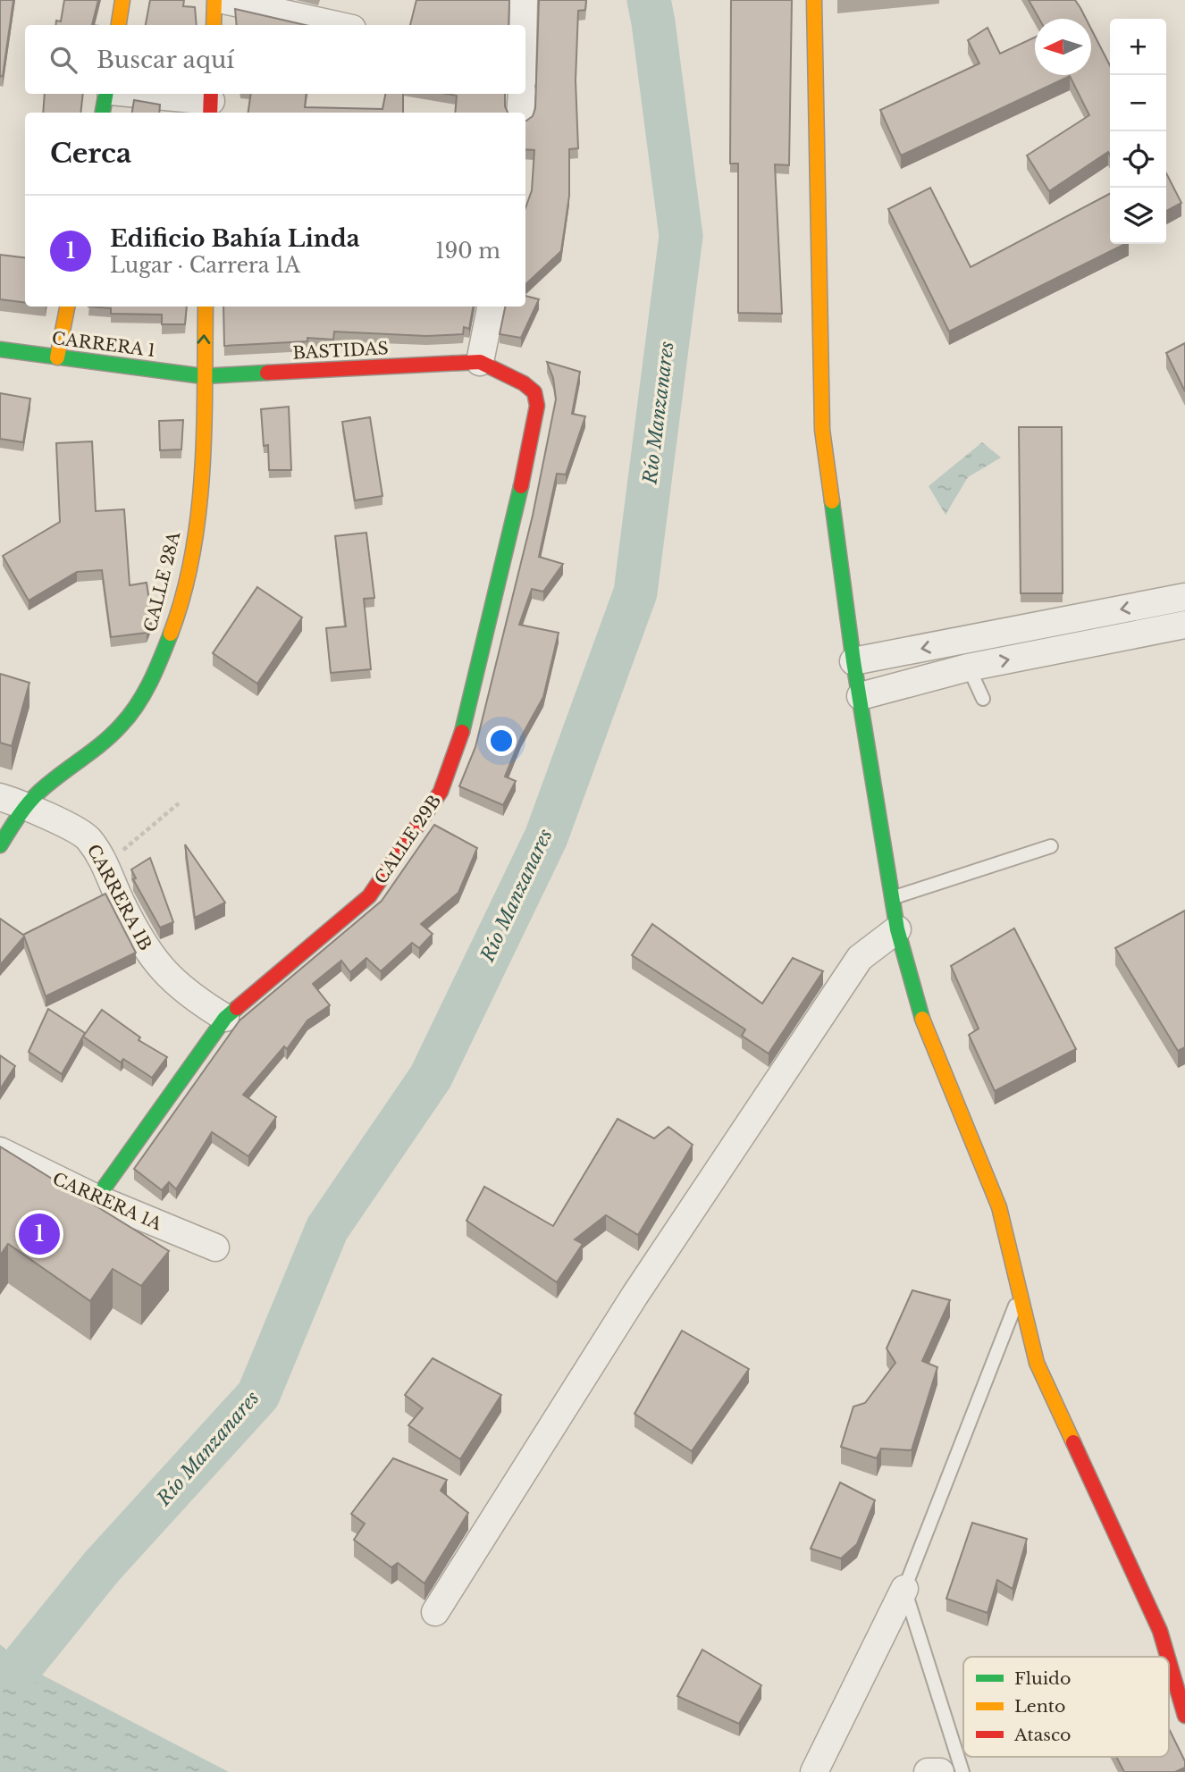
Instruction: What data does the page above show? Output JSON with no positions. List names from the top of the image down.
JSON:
{
  "streets": {
    "street": [
      "CARRERA 1",
      "BASTIDAS",
      "CALLE 28A",
      "CALLE 29B",
      "CARRERA 1B",
      "CARRERA 1A"
    ]
  },
  "crossings": [
    ["CARRERA 1", "BASTIDAS"],
    ["CARRERA 1", "CALLE 28A"],
    ["BASTIDAS", "CALLE 28A"],
    ["BASTIDAS", "CALLE 29B"],
    ["CALLE 28A", "CARRERA 1B"],
    ["CALLE 29B", "CARRERA 1B"],
    ["CALLE 29B", "CARRERA 1A"]
  ],
  "water": ["Río Manzanares"],
  "legend": ["Fluido", "Lento", "Atasco"],
  "north": "left",
  "page": {
    "map_buttons": ["+", "−"],
    "search": "Buscar aquí",
    "heading": "Cerca",
    "list": [
      {
        "mark": "1",
        "name": "Edificio Bahía Linda",
        "note": "Lugar · Carrera 1A",
        "value": "190 m"
      }
    ],
    "pins": "1"
  }
}
